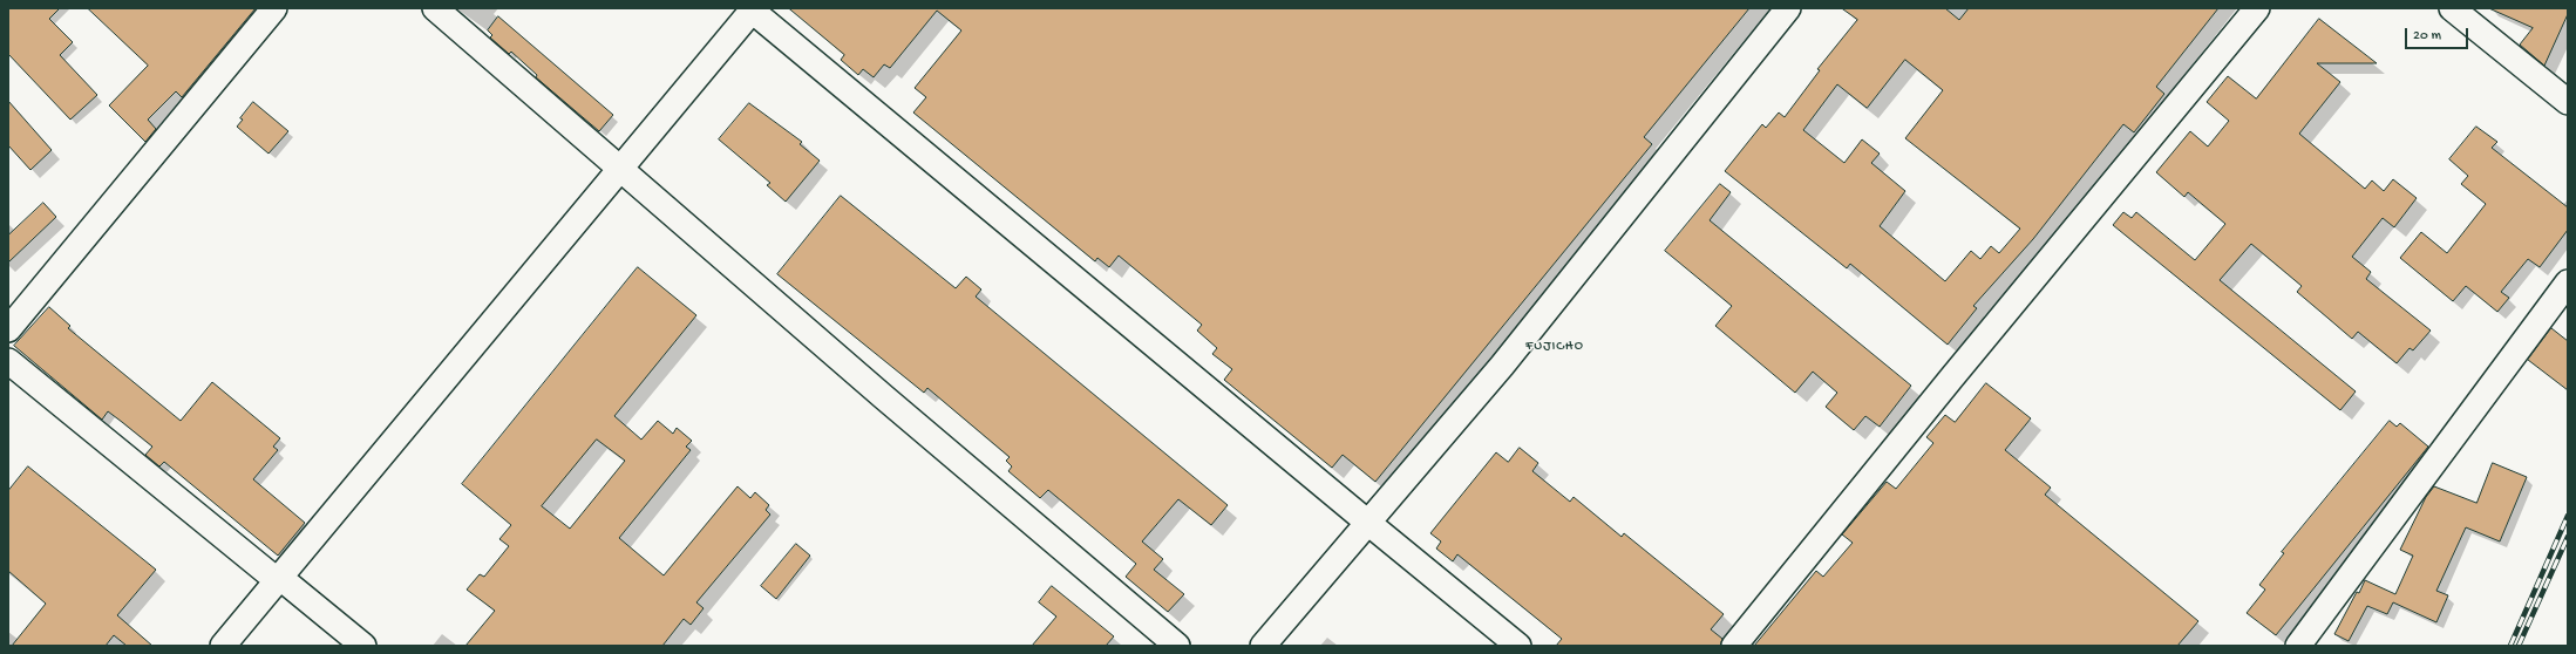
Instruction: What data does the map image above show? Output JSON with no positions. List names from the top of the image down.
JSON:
{
  "districts": ["FUJICHO"],
  "scale_bar": "20 m"
}
